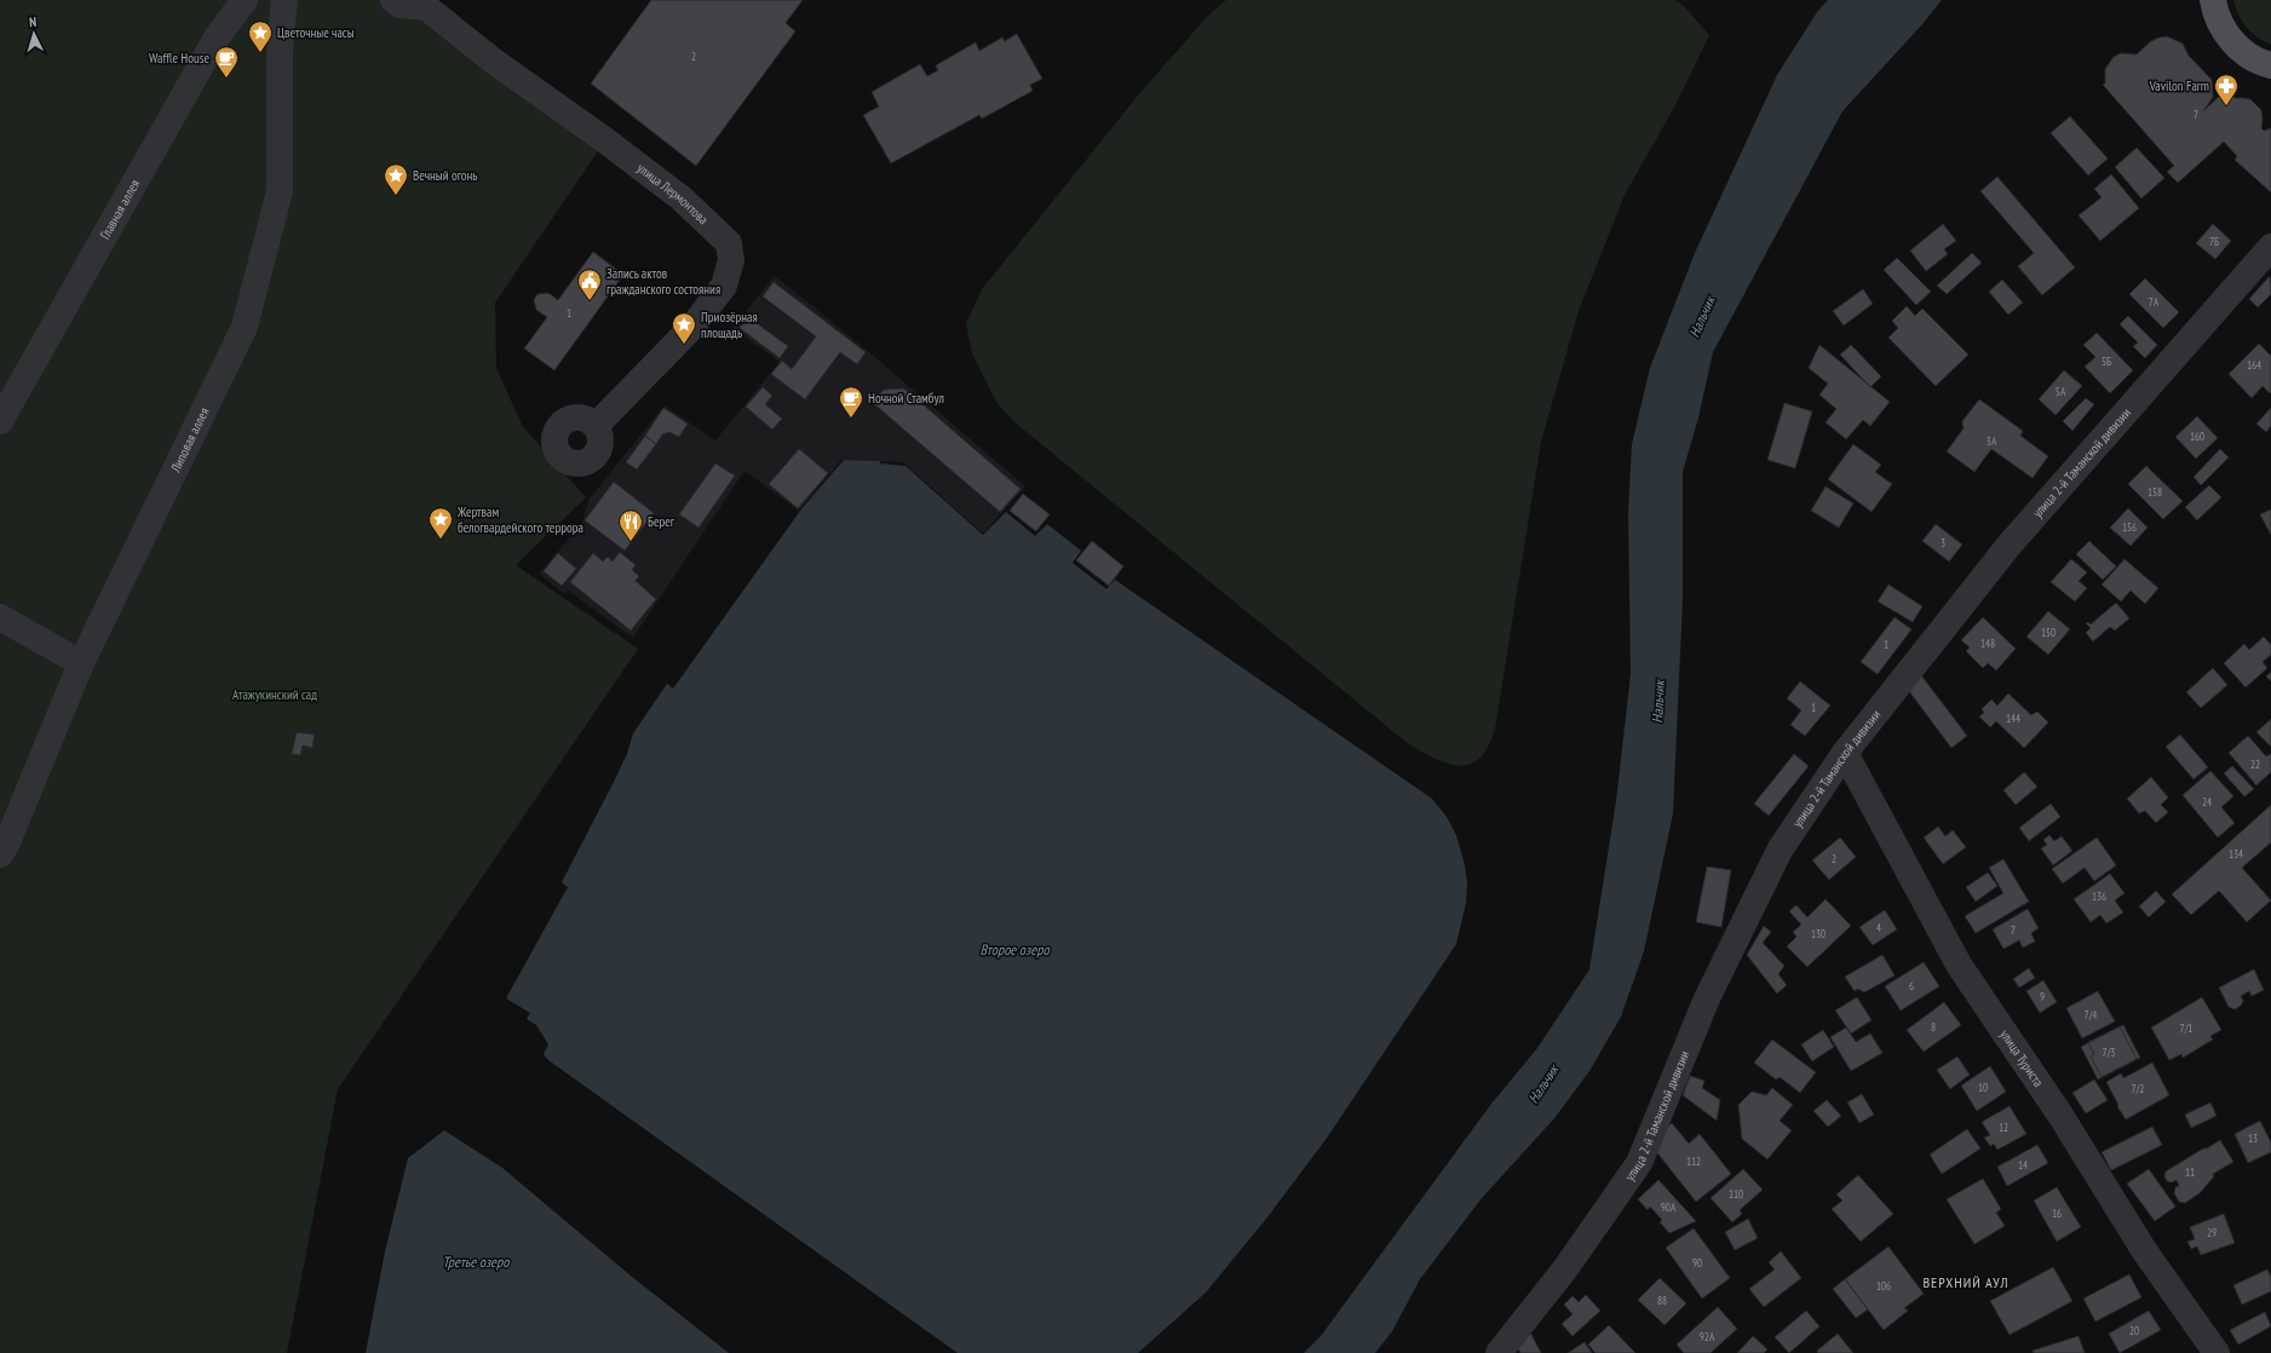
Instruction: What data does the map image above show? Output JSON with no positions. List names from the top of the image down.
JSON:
{
  "streets": {
    "street": [
      "улица Лермонтова",
      "Главная аллея",
      "Липовая аллея",
      "улица 2-й Таманской дивизии",
      "улица Туриста"
    ]
  },
  "crossings": [
    ["улица 2-й Таманской дивизии", "улица Туриста"]
  ],
  "districts": ["ВЕРХНИЙ АУЛ"],
  "water": ["Нальчик", "Второе озеро", "Третье озеро"],
  "parks": ["Атажукинский сад"],
  "places": {
    "place": [
      "Цветочные часы",
      "Вечный огонь",
      "Приозёрная площадь",
      "Жертвам белогвардейского террора"
    ],
    "cafe": ["Waffle House", "Ночной Стамбул"],
    "pharmacy": ["Vavilon Farm"],
    "public building": ["Запись актов гражданского состояния"],
    "restaurant": ["Берег"]
  },
  "house_numbers": [
    "2",
    "7",
    "7Б",
    "7А",
    "1",
    "5Б",
    "164",
    "5А",
    "160",
    "3А",
    "158",
    "156",
    "3",
    "150",
    "148",
    "1",
    "1",
    "144",
    "22",
    "24",
    "134",
    "2",
    "136",
    "4",
    "7",
    "130",
    "6",
    "9",
    "7/4",
    "8",
    "7/1",
    "7/3",
    "10",
    "7/2",
    "12",
    "13",
    "112",
    "14",
    "11",
    "110",
    "90А",
    "16",
    "29",
    "90",
    "106",
    "88",
    "20",
    "92А"
  ],
  "north": "top"
}
